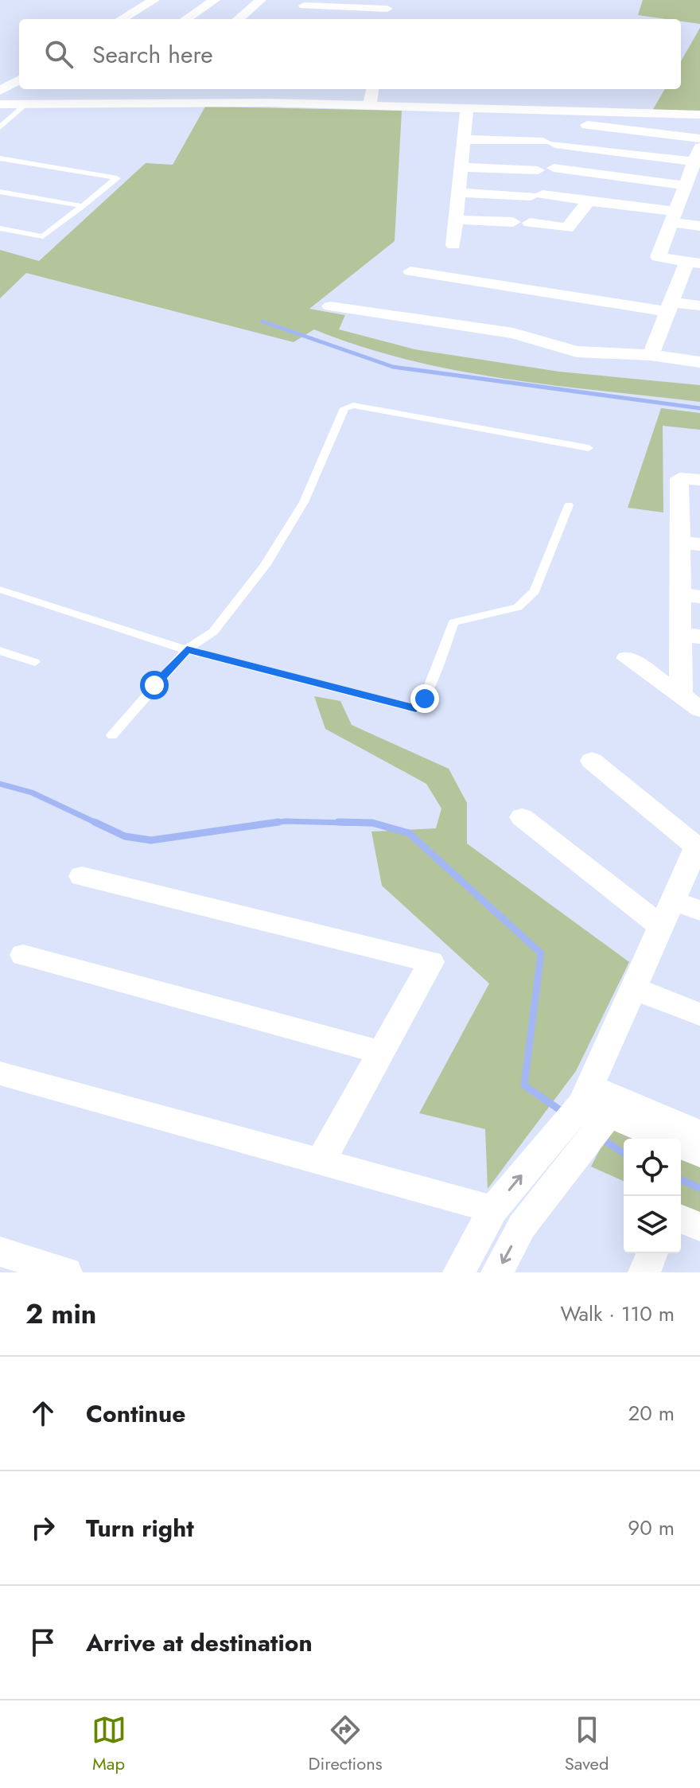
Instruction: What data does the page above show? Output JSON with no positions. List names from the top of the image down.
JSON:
{
  "page": {
    "search": "Search here",
    "heading": ["2 min", "Walk · 110 m"],
    "list": [
      ["Continue", "20 m"],
      ["Turn right", "90 m"],
      "Arrive at destination"
    ],
    "nav": ["Map", "Directions", "Saved"]
  }
}
